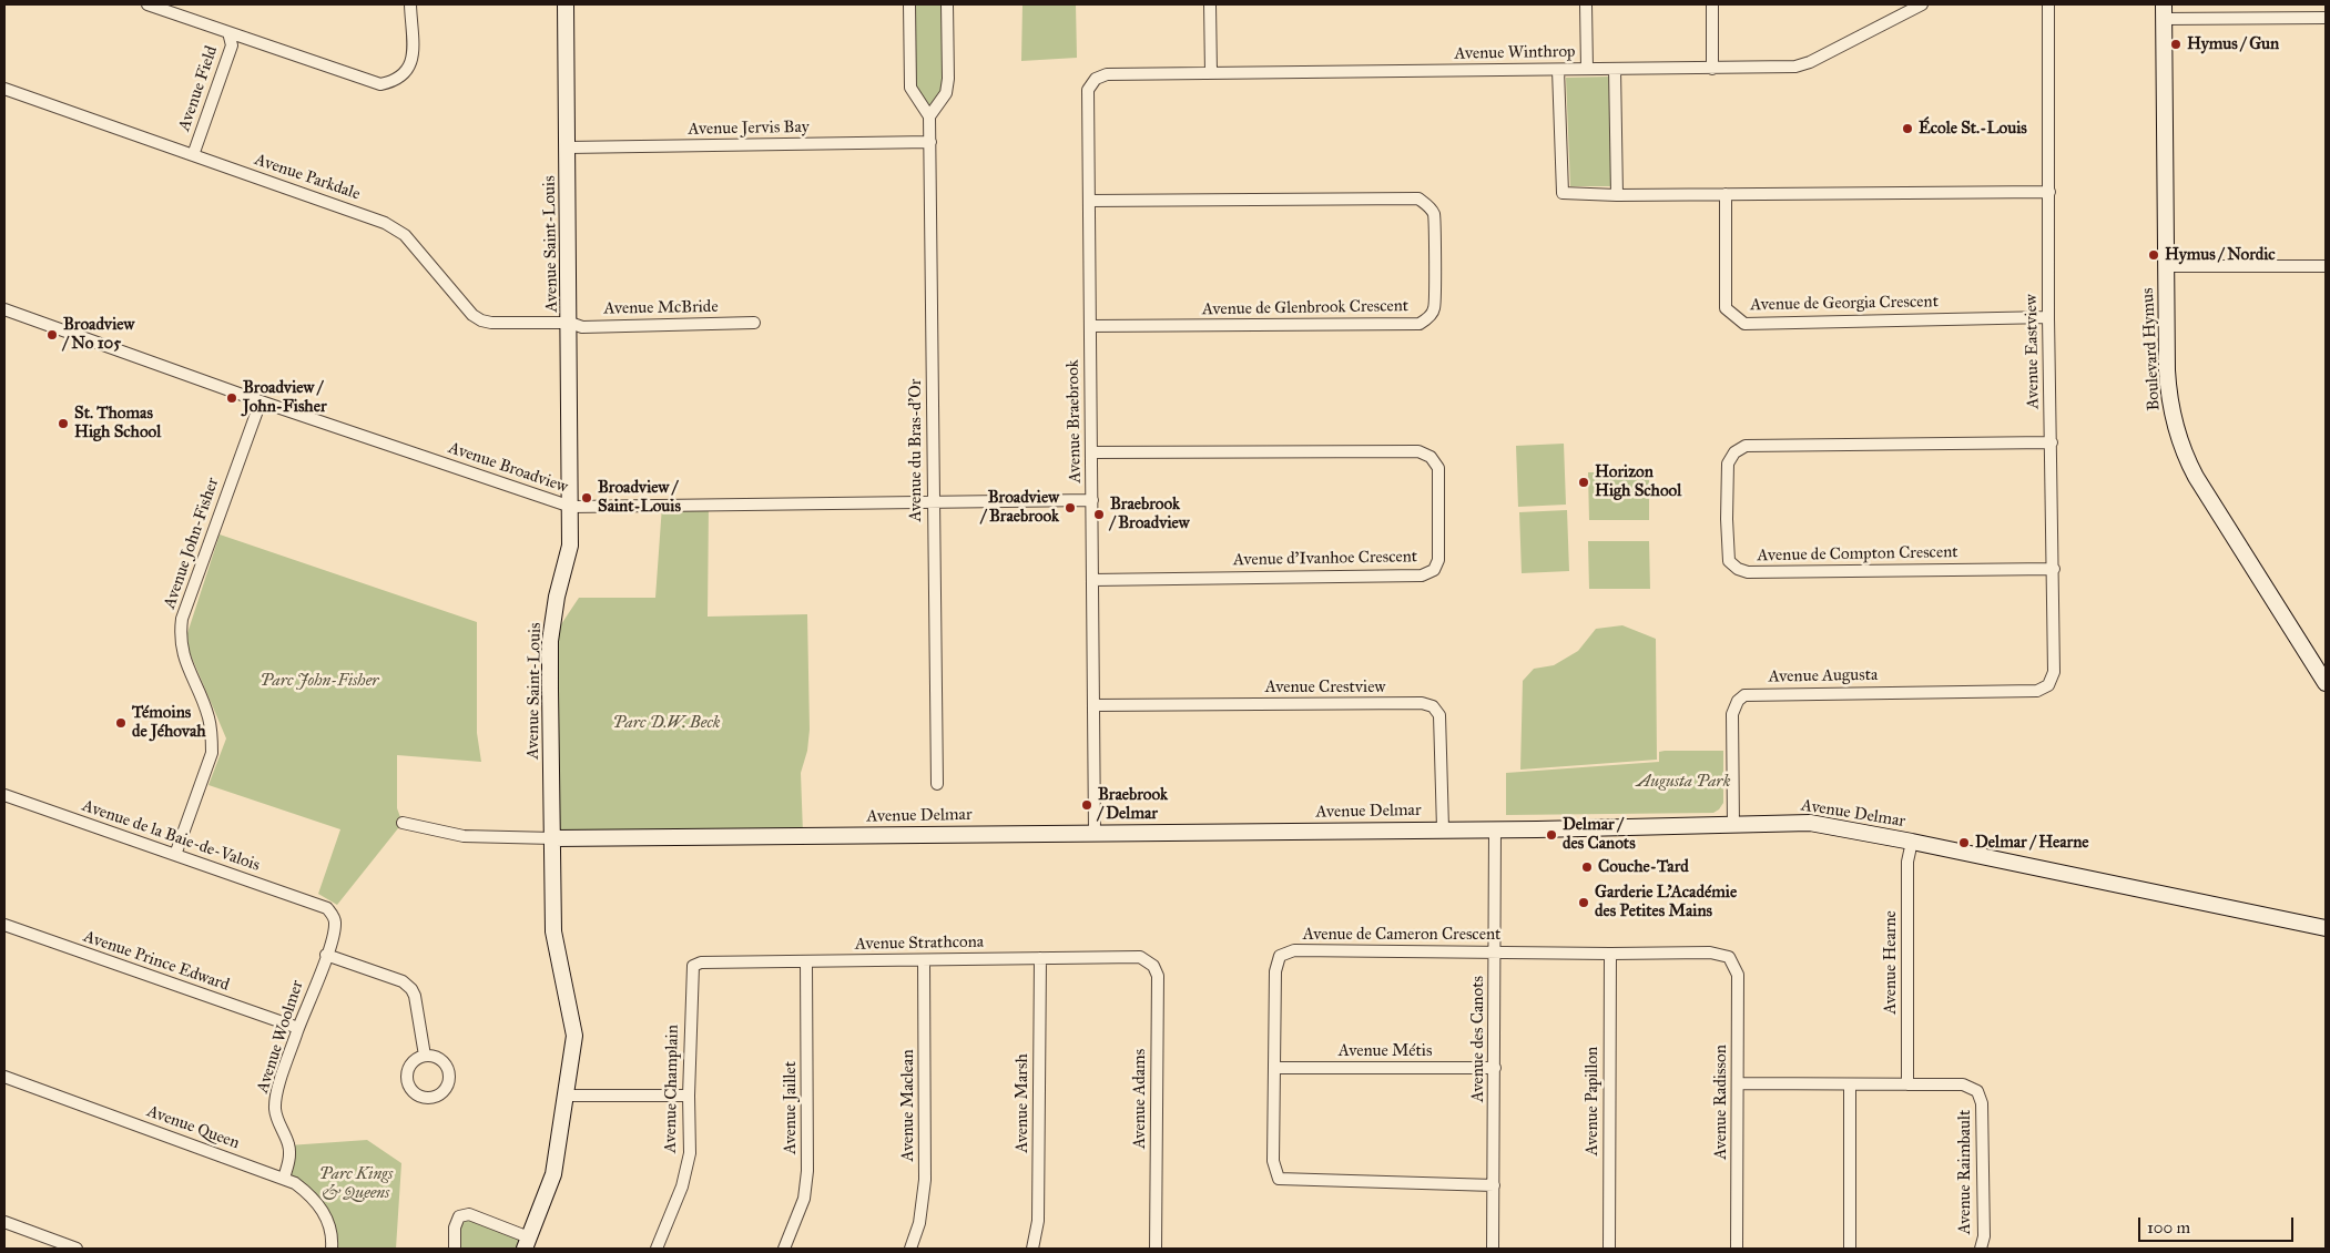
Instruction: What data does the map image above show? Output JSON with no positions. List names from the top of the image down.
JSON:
{
  "streets": {
    "street": [
      "Avenue Winthrop",
      "Avenue Field",
      "Avenue Jervis Bay",
      "Avenue Parkdale",
      "Avenue Saint-Louis",
      "Avenue de Georgia Crescent",
      "Avenue McBride",
      "Avenue de Glenbrook Crescent",
      "Boulevard Hymus",
      "Avenue Eastview",
      "Avenue Braebrook",
      "Avenue du Bras-d'Or",
      "Avenue Broadview",
      "Avenue John-Fisher",
      "Avenue de Compton Crescent",
      "Avenue d'Ivanhoe Crescent",
      "Avenue Augusta",
      "Avenue Crestview",
      "Avenue Delmar",
      "Avenue de la Baie-de-Valois",
      "Avenue de Cameron Crescent",
      "Avenue Strathcona",
      "Avenue Prince Edward",
      "Avenue Hearne",
      "Avenue Woolmer",
      "Avenue des Canots",
      "Avenue Métis",
      "Avenue Champlain",
      "Avenue Adams",
      "Avenue Papillon",
      "Avenue Radisson",
      "Avenue Marsh",
      "Avenue Maclean",
      "Avenue Jaillet",
      "Avenue Queen",
      "Avenue Raimbault"
    ]
  },
  "crossings": [
    ["Avenue Winthrop", "Avenue Braebrook"],
    ["Avenue Field", "Avenue Parkdale"],
    ["Avenue Jervis Bay", "Avenue Saint-Louis"],
    ["Avenue Jervis Bay", "Avenue du Bras-d'Or"],
    ["Avenue Parkdale", "Avenue Saint-Louis"],
    ["Avenue Parkdale", "Avenue McBride"],
    ["Avenue Saint-Louis", "Avenue McBride"],
    ["Avenue Saint-Louis", "Avenue Broadview"],
    ["Avenue Saint-Louis", "Avenue Delmar"],
    ["Avenue de Georgia Crescent", "Avenue Eastview"],
    ["Avenue de Glenbrook Crescent", "Avenue Braebrook"],
    ["Avenue Eastview", "Avenue de Compton Crescent"],
    ["Avenue Eastview", "Avenue Augusta"],
    ["Avenue Braebrook", "Avenue Broadview"],
    ["Avenue Braebrook", "Avenue d'Ivanhoe Crescent"],
    ["Avenue Braebrook", "Avenue Crestview"],
    ["Avenue Braebrook", "Avenue Delmar"],
    ["Avenue du Bras-d'Or", "Avenue Broadview"],
    ["Avenue Broadview", "Avenue John-Fisher"],
    ["Avenue John-Fisher", "Avenue de la Baie-de-Valois"],
    ["Avenue Augusta", "Avenue Delmar"],
    ["Avenue Crestview", "Avenue Delmar"],
    ["Avenue Delmar", "Avenue Hearne"],
    ["Avenue Delmar", "Avenue des Canots"],
    ["Avenue de la Baie-de-Valois", "Avenue Woolmer"],
    ["Avenue de Cameron Crescent", "Avenue des Canots"],
    ["Avenue de Cameron Crescent", "Avenue Métis"],
    ["Avenue de Cameron Crescent", "Avenue Papillon"],
    ["Avenue de Cameron Crescent", "Avenue Radisson"],
    ["Avenue Strathcona", "Avenue Champlain"],
    ["Avenue Strathcona", "Avenue Adams"],
    ["Avenue Strathcona", "Avenue Marsh"],
    ["Avenue Strathcona", "Avenue Maclean"],
    ["Avenue Strathcona", "Avenue Jaillet"],
    ["Avenue Prince Edward", "Avenue Woolmer"],
    ["Avenue Hearne", "Avenue Raimbault"],
    ["Avenue Woolmer", "Avenue Queen"],
    ["Avenue des Canots", "Avenue Métis"],
    ["Avenue Radisson", "Avenue Raimbault"]
  ],
  "parks": [
    "Parc John-Fisher",
    "Parc D.W. Beck",
    "Augusta Park",
    "Parc Kings & Queens"
  ],
  "places": [
    "Hymus / Gun",
    "École St.-Louis",
    "Hymus / Nordic",
    "Broadview / No 105",
    "Broadview / John-Fisher",
    "St. Thomas High School",
    "Horizon High School",
    "Broadview / Saint-Louis",
    "Broadview / Braebrook",
    "Braebrook / Broadview",
    "Témoins de Jéhovah",
    "Braebrook / Delmar",
    "Delmar / des Canots",
    "Delmar / Hearne",
    "Couche-Tard",
    "Garderie L'Académie des Petites Mains"
  ],
  "scale_bar": "100 m"
}
